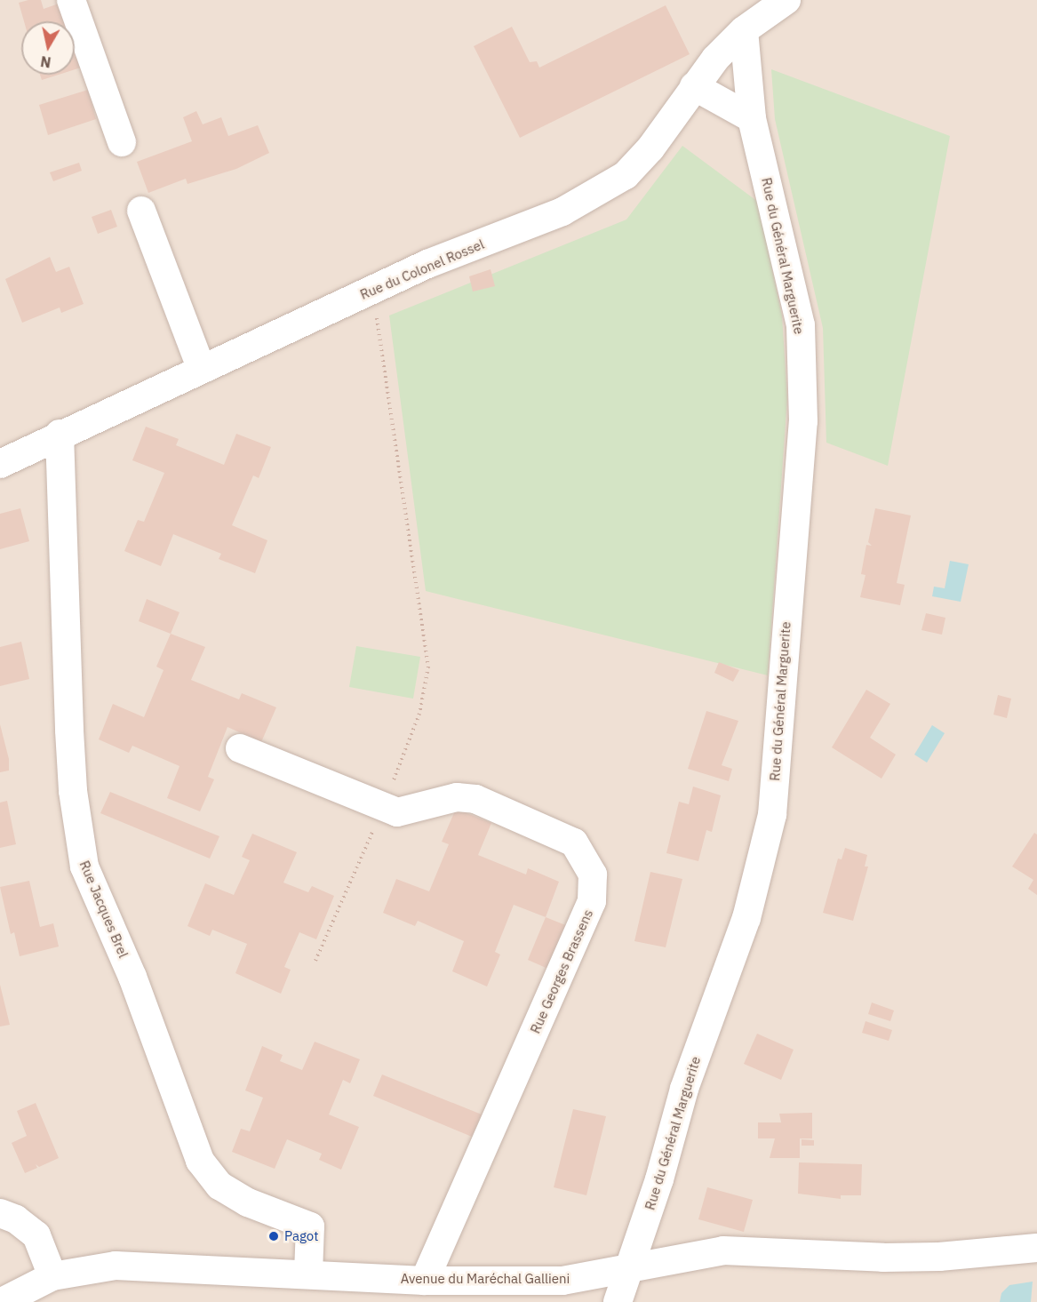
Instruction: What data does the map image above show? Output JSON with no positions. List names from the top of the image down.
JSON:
{
  "streets": {
    "street": [
      "Rue du Général Marguerite",
      "Rue du Colonel Rossel",
      "Rue Jacques Brel",
      "Rue Georges Brassens",
      "Avenue du Maréchal Gallieni"
    ]
  },
  "crossings": [
    ["Rue du Général Marguerite", "Rue du Colonel Rossel"],
    ["Rue du Général Marguerite", "Avenue du Maréchal Gallieni"],
    ["Rue du Colonel Rossel", "Rue Jacques Brel"],
    ["Rue Jacques Brel", "Avenue du Maréchal Gallieni"],
    ["Rue Georges Brassens", "Avenue du Maréchal Gallieni"]
  ],
  "places": ["Pagot"],
  "north": "bottom"
}
